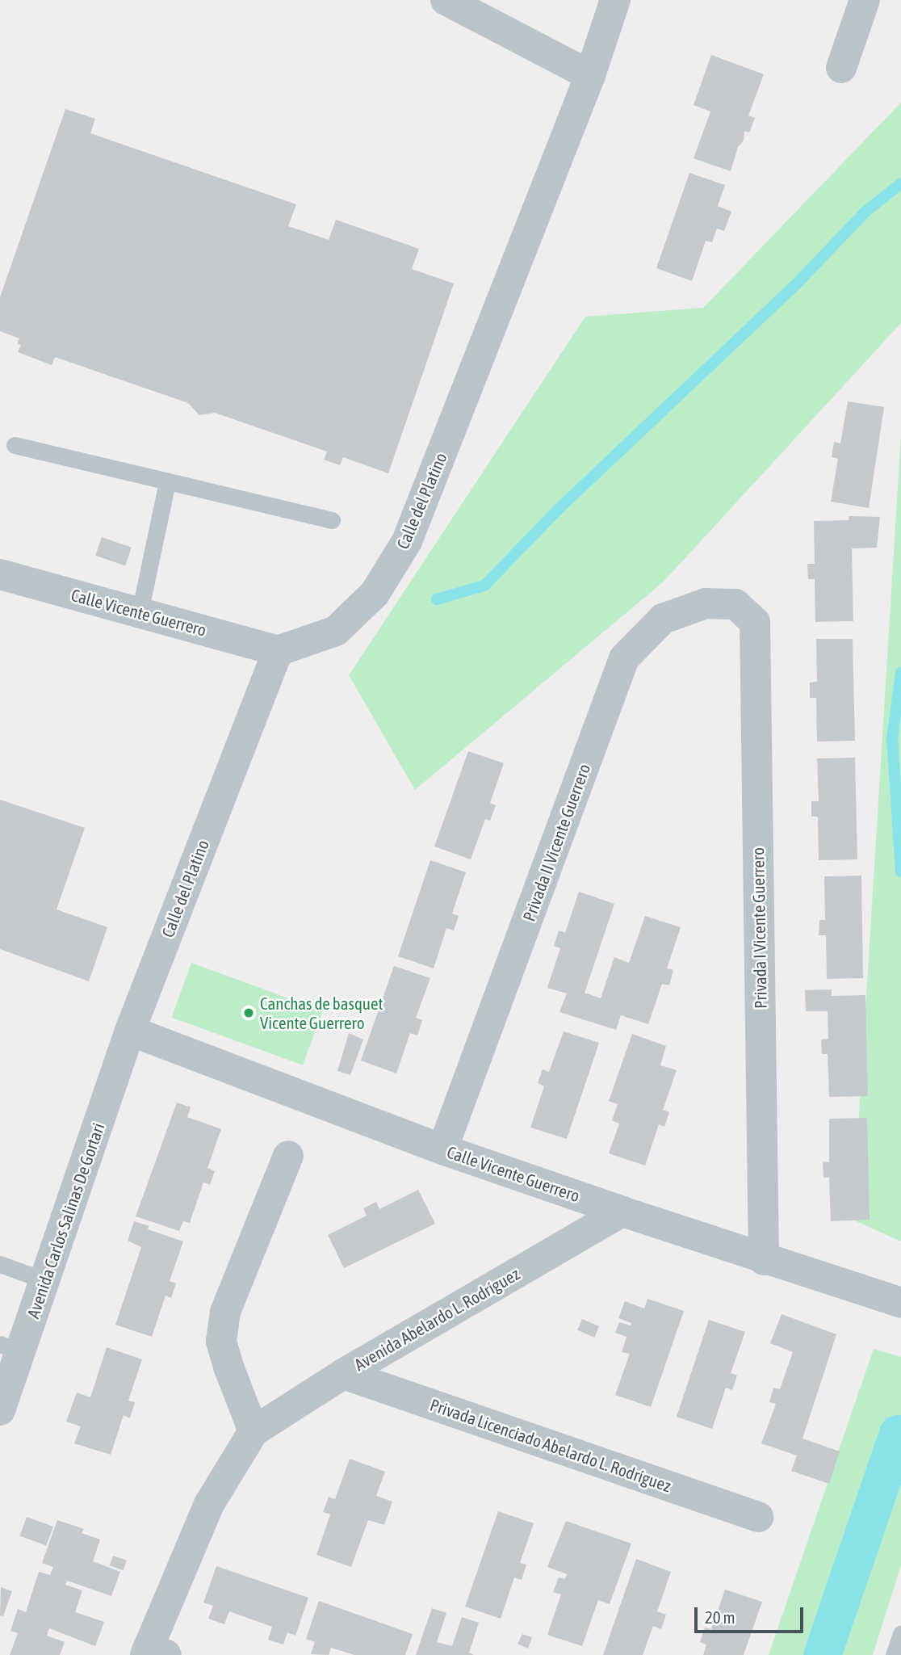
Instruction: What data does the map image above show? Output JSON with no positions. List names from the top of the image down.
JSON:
{
  "streets": {
    "street": [
      "Calle del Platino",
      "Calle Vicente Guerrero",
      "Privada II Vicente Guerrero",
      "Privada I Vicente Guerrero",
      "Avenida Carlos Salinas De Gortari",
      "Avenida Abelardo L. Rodríguez",
      "Privada Licenciado Abelardo L. Rodríguez"
    ]
  },
  "crossings": [
    ["Calle del Platino", "Calle Vicente Guerrero"],
    ["Calle del Platino", "Avenida Carlos Salinas De Gortari"],
    ["Calle Vicente Guerrero", "Privada II Vicente Guerrero"],
    ["Calle Vicente Guerrero", "Privada I Vicente Guerrero"],
    ["Calle Vicente Guerrero", "Avenida Carlos Salinas De Gortari"],
    ["Calle Vicente Guerrero", "Avenida Abelardo L. Rodríguez"],
    ["Privada II Vicente Guerrero", "Privada I Vicente Guerrero"],
    ["Avenida Abelardo L. Rodríguez", "Privada Licenciado Abelardo L. Rodríguez"]
  ],
  "places": ["Canchas de basquet Vicente Guerrero"],
  "scale_bar": "20 m"
}
